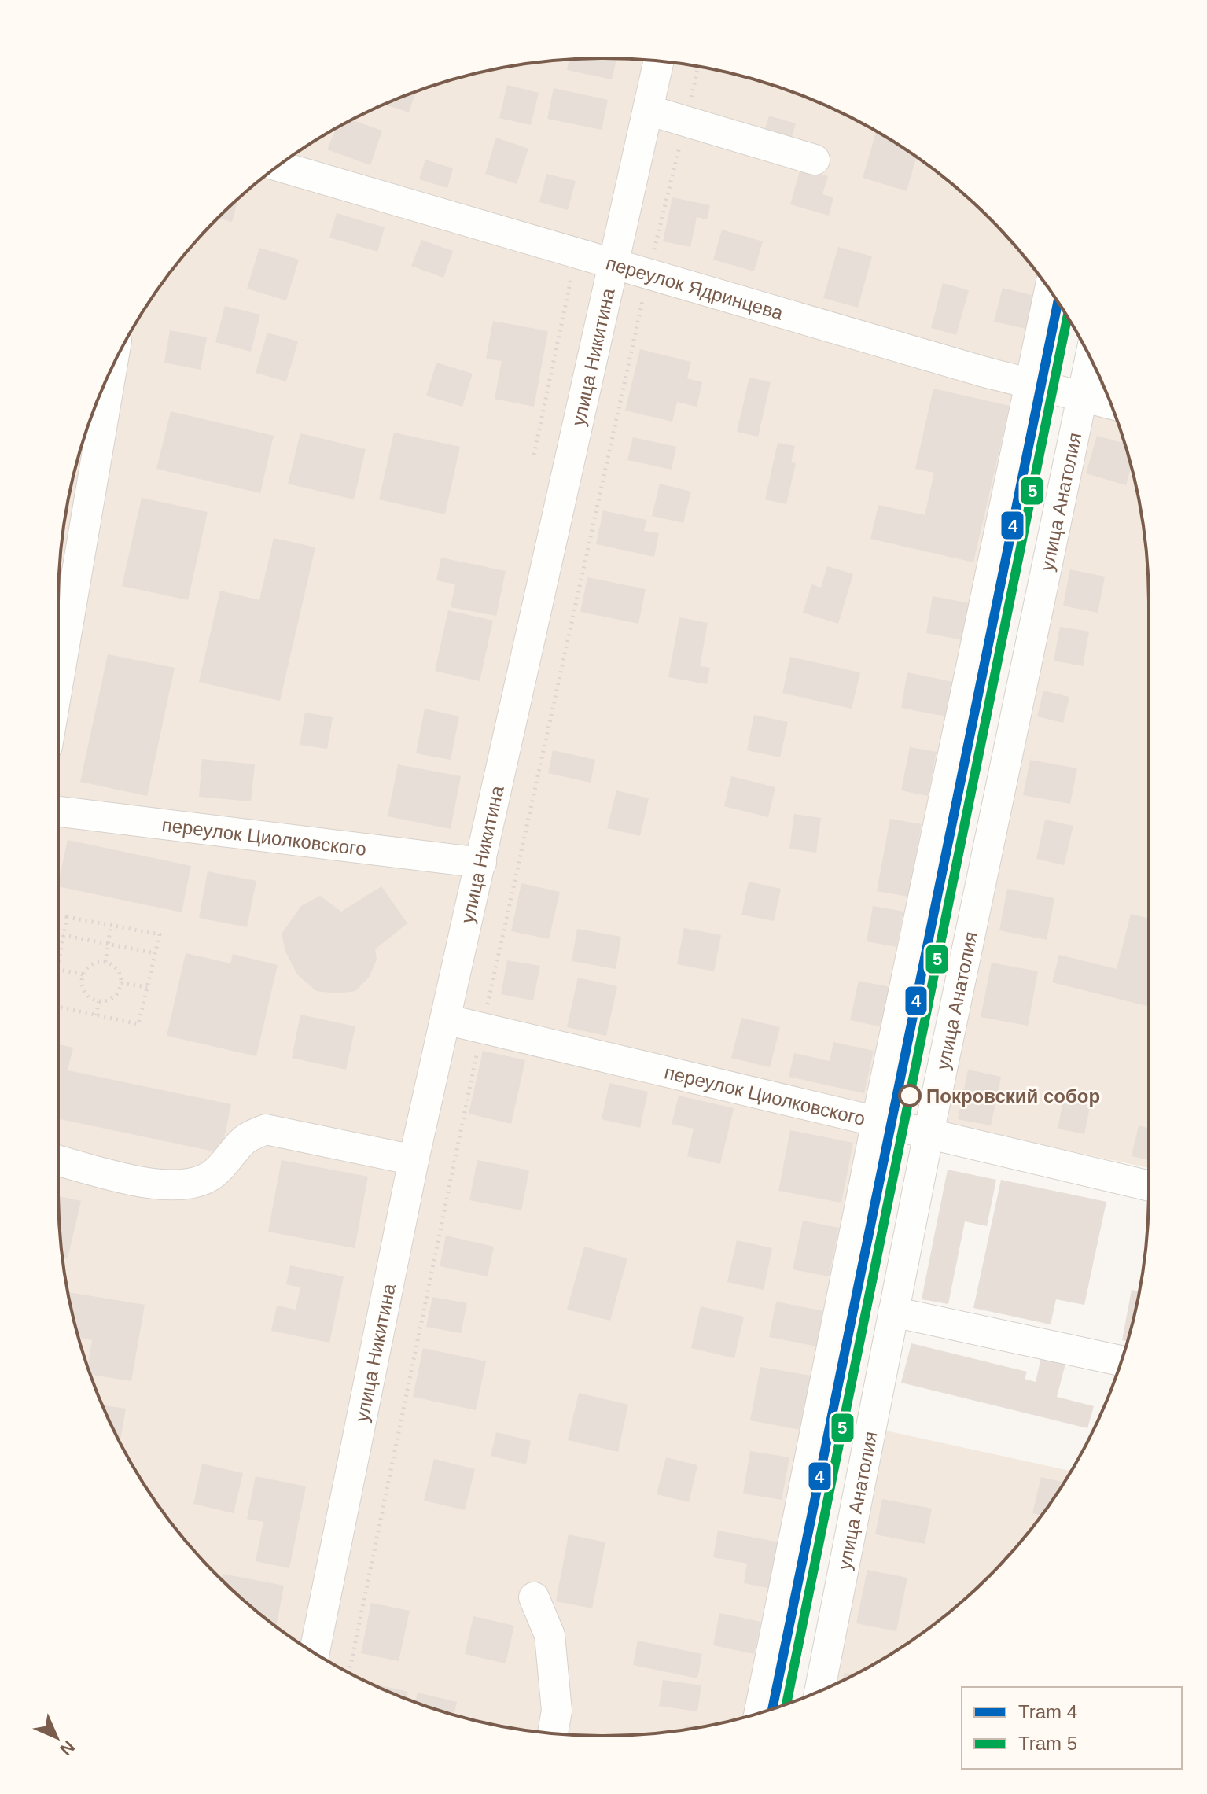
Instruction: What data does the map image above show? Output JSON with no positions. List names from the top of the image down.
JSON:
{
  "streets": {
    "street": [
      "переулок Ядринцева",
      "улица Никитина",
      "улица Анатолия",
      "переулок Циолковского"
    ]
  },
  "crossings": [
    ["переулок Ядринцева", "улица Никитина"],
    ["переулок Ядринцева", "улица Анатолия"],
    ["улица Никитина", "переулок Циолковского"],
    ["улица Анатолия", "переулок Циолковского"]
  ],
  "places": ["Покровский собор"],
  "lines": ["tram line 4", "tram line 5"],
  "legend": ["Tram 4", "Tram 5"],
  "north": "bottom right"
}
